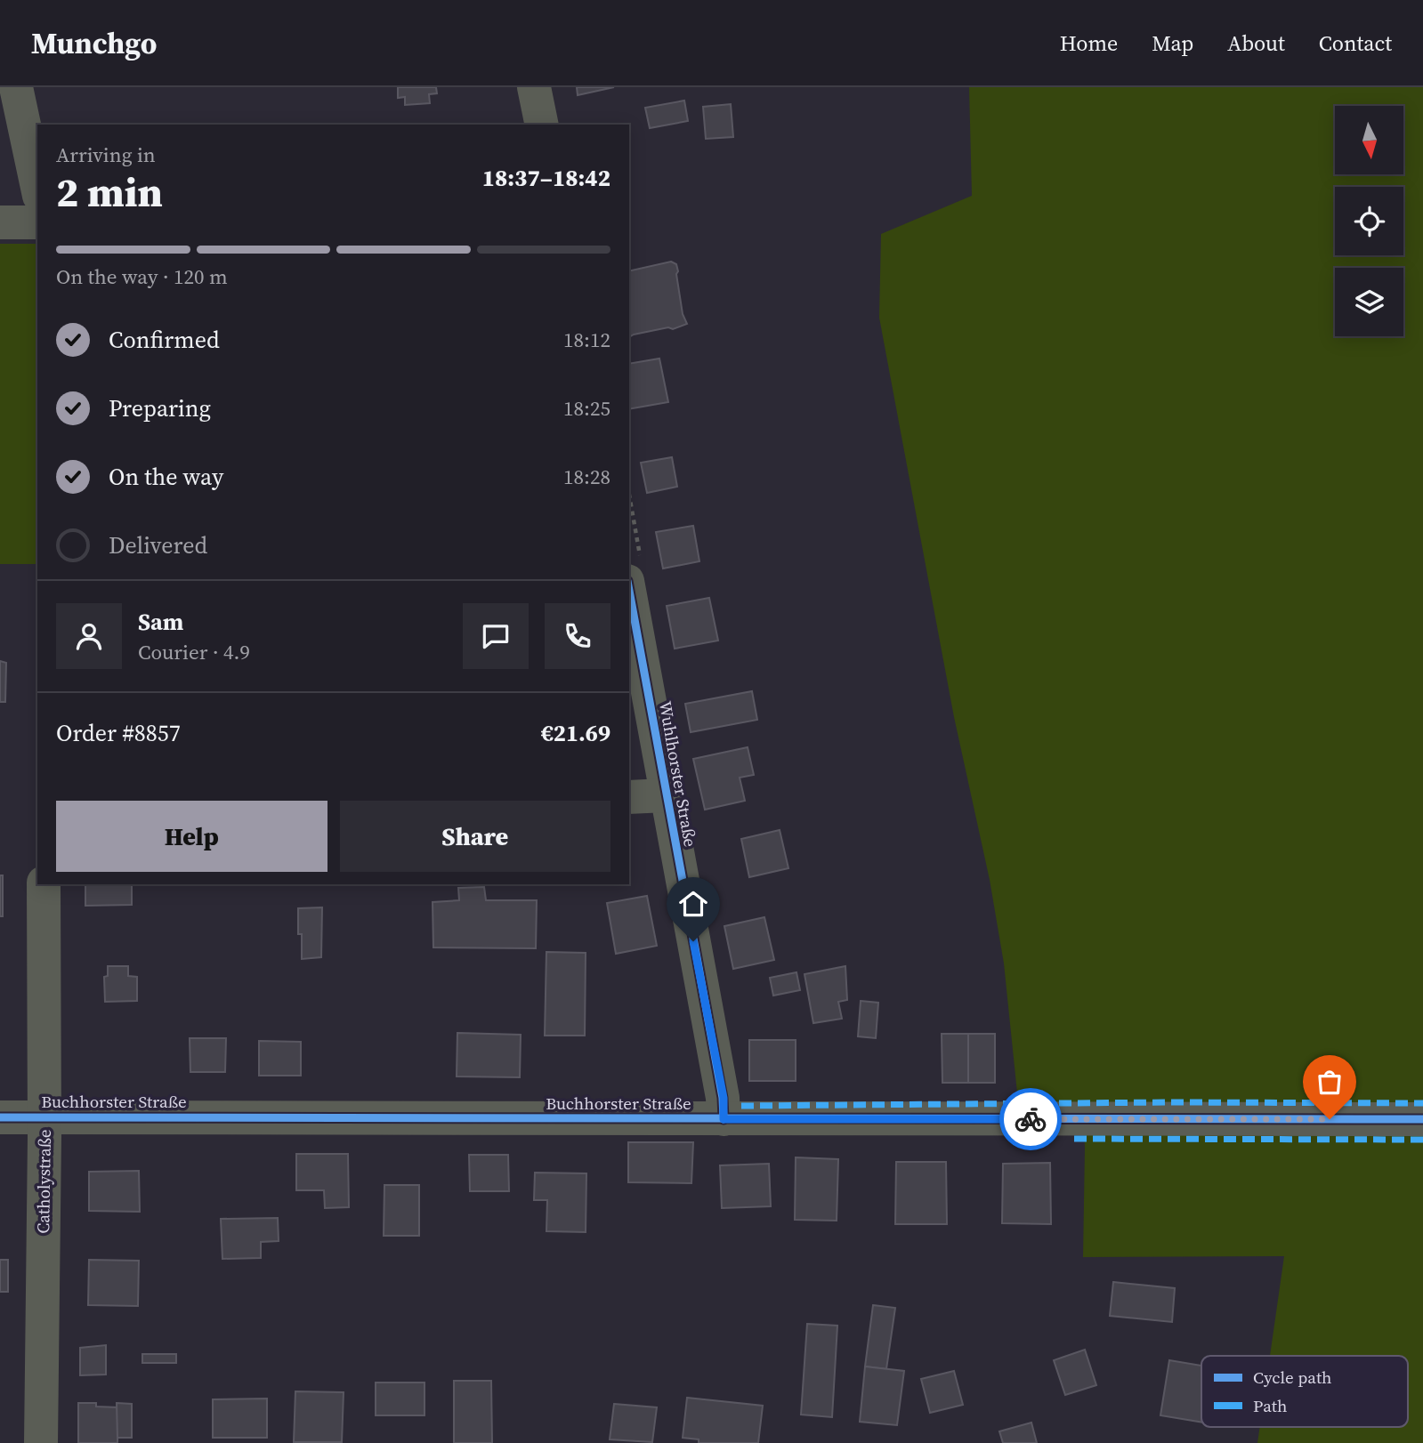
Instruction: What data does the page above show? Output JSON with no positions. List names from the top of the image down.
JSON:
{
  "streets": {
    "street": ["Wuhlhorster Straße", "Buchhorster Straße", "Catholystraße"]
  },
  "crossings": [
    ["Wuhlhorster Straße", "Buchhorster Straße"],
    ["Buchhorster Straße", "Catholystraße"]
  ],
  "legend": ["Cycle path", "Path"],
  "north": "bottom",
  "page": {
    "header": "Munchgo",
    "nav": [
      "Home",
      "Map",
      "About",
      "Contact"
    ],
    "heading": ["2 min", "Arriving in", "18:37–18:42"],
    "panel": [
      "Sam",
      "Courier · 4.9",
      "Order #8857",
      "€21.69"
    ],
    "bar": "On the way · 120 m",
    "list": [
      ["Confirmed", "18:12"],
      ["Preparing", "18:25"],
      ["On the way", "18:28"],
      "Delivered"
    ],
    "buttons": ["Help", "Share"]
  }
}
